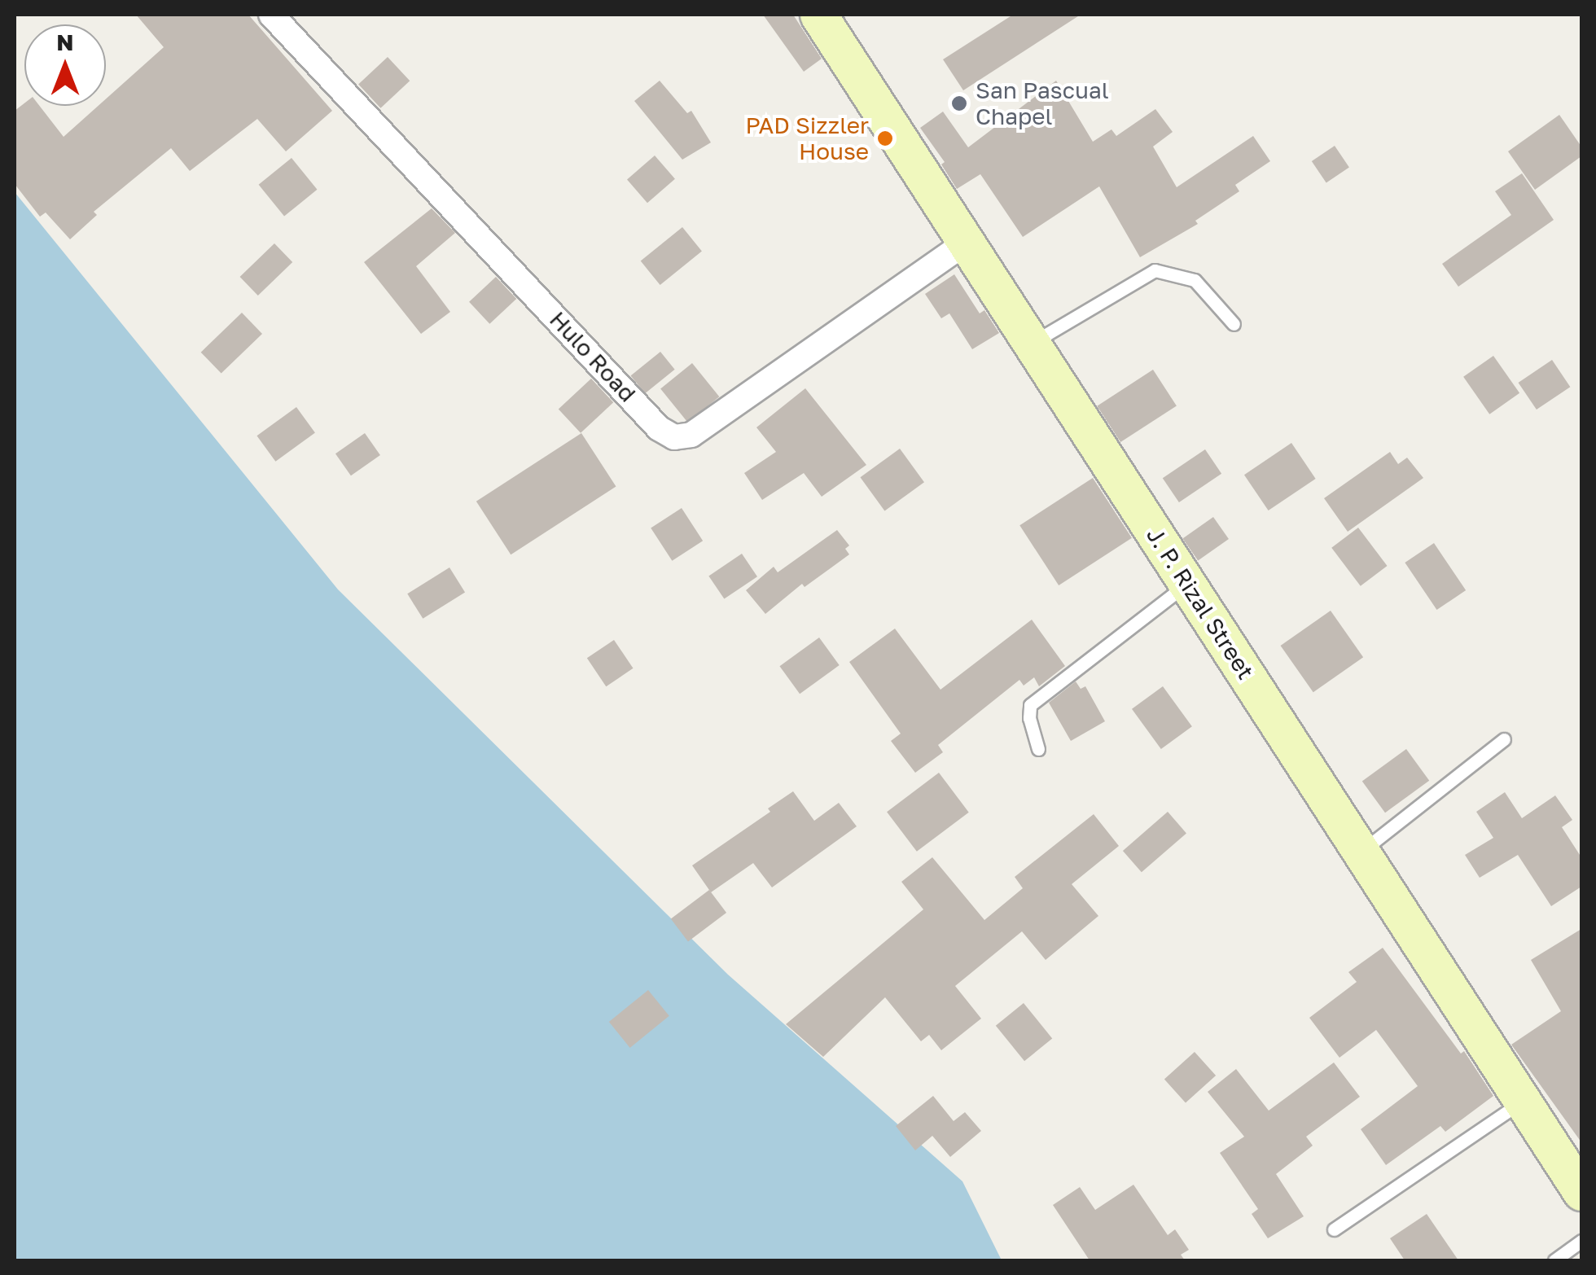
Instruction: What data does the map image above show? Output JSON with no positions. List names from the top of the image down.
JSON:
{
  "streets": {
    "main road": ["J. P. Rizal Street"],
    "street": ["Hulo Road"]
  },
  "crossings": [
    ["Hulo Road", "J. P. Rizal Street"]
  ],
  "places": ["San Pascual Chapel", "PAD Sizzler House"],
  "north": "top"
}
